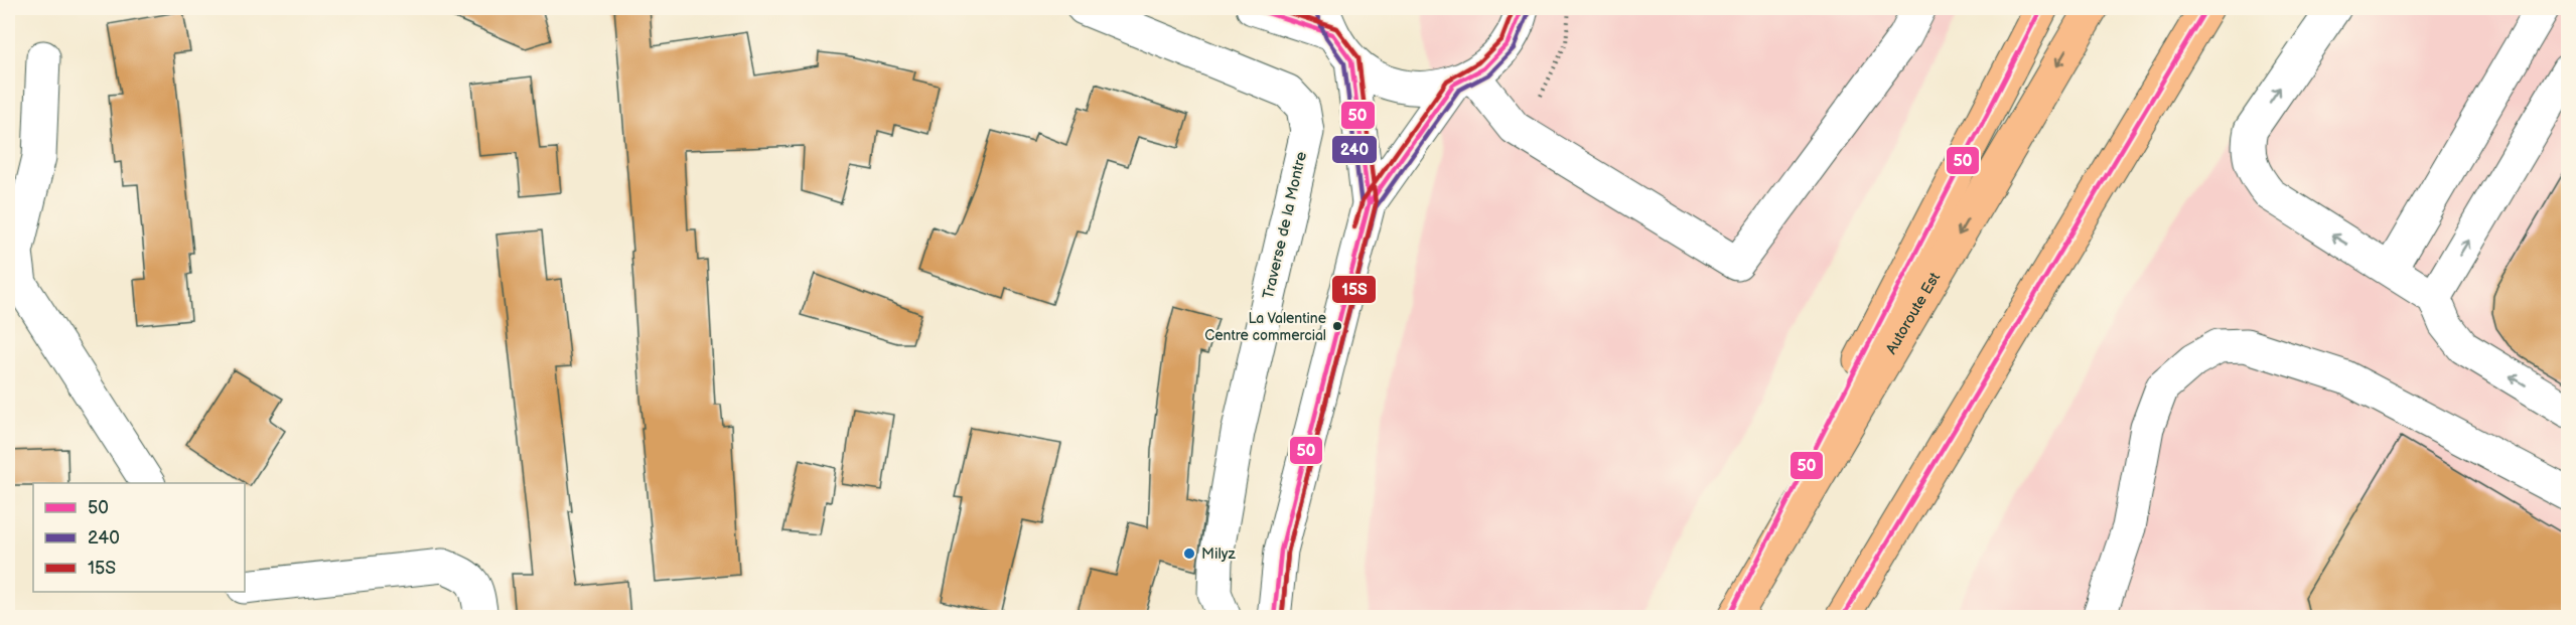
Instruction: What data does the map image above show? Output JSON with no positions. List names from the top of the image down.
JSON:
{
  "streets": {
    "highway": ["Autoroute Est"],
    "street": ["Traverse de la Montre"]
  },
  "places": ["La Valentine Centre commercial", "Milyz"],
  "lines": ["transit line 50", "transit line 15S", "transit line 240"],
  "legend": ["50", "240", "15S"]
}
